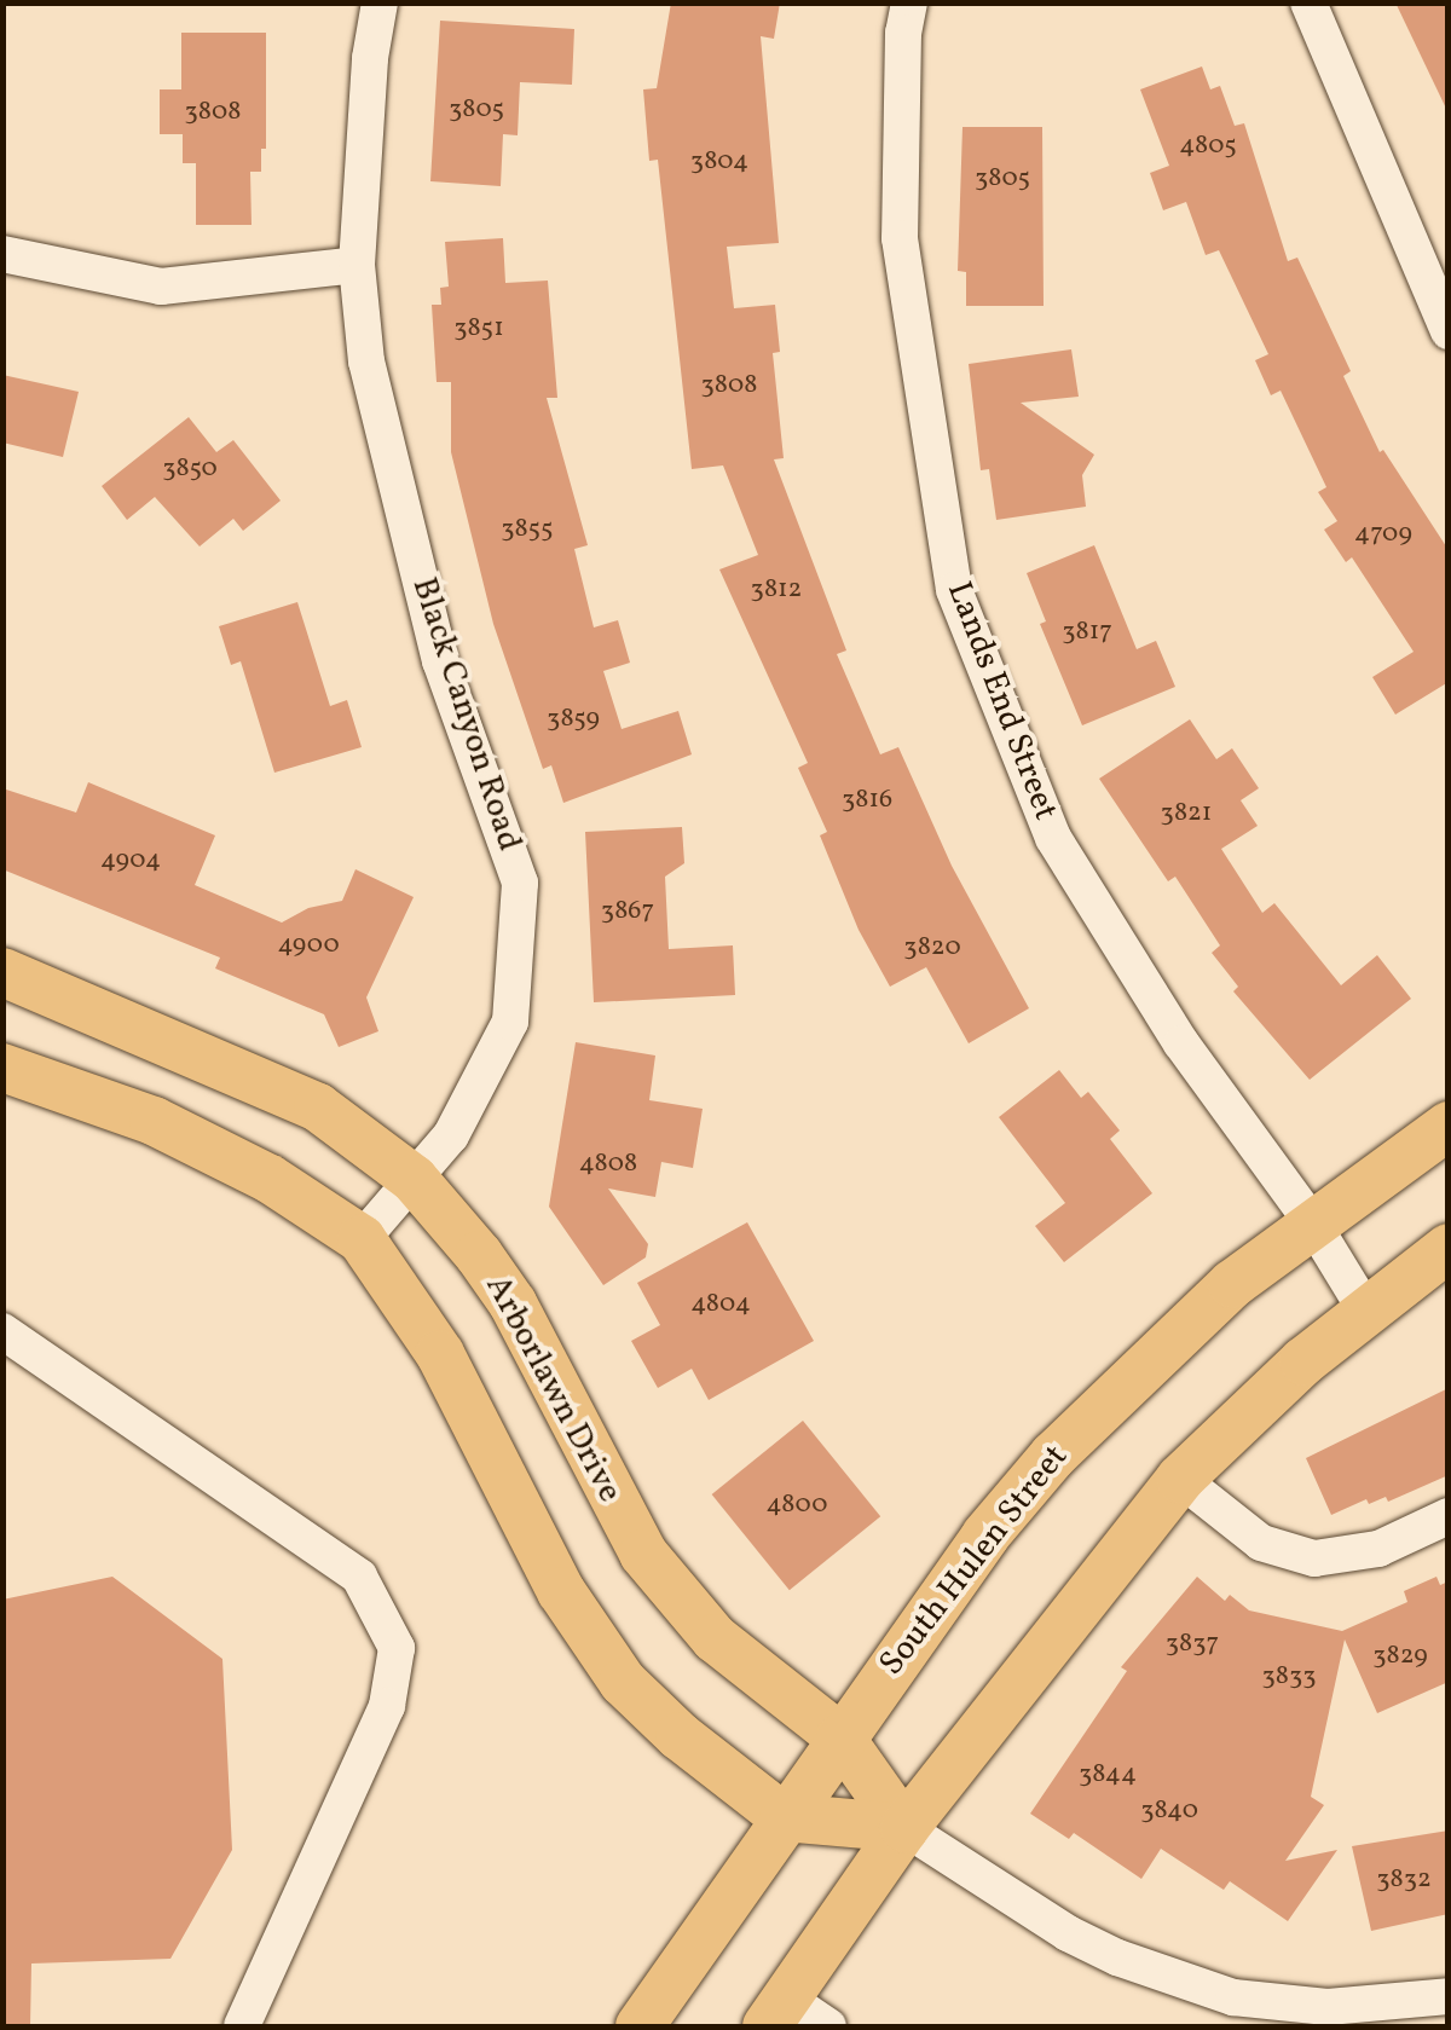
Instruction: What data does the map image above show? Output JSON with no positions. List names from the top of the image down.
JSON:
{
  "streets": {
    "main road": ["Arborlawn Drive", "South Hulen Street"],
    "street": ["Lands End Street", "Black Canyon Road"]
  },
  "crossings": [
    ["Lands End Street", "South Hulen Street"],
    ["Black Canyon Road", "Arborlawn Drive"],
    ["Arborlawn Drive", "South Hulen Street"]
  ],
  "house_numbers": [
    "3805",
    "3808",
    "4805",
    "3804",
    "3805",
    "3851",
    "3808",
    "3850",
    "3855",
    "4709",
    "3812",
    "3817",
    "3859",
    "3816",
    "3821",
    "4904",
    "3867",
    "4900",
    "3820",
    "4808",
    "4804",
    "4800",
    "3837",
    "3829",
    "3833",
    "3844",
    "3840",
    "3832"
  ]
}
